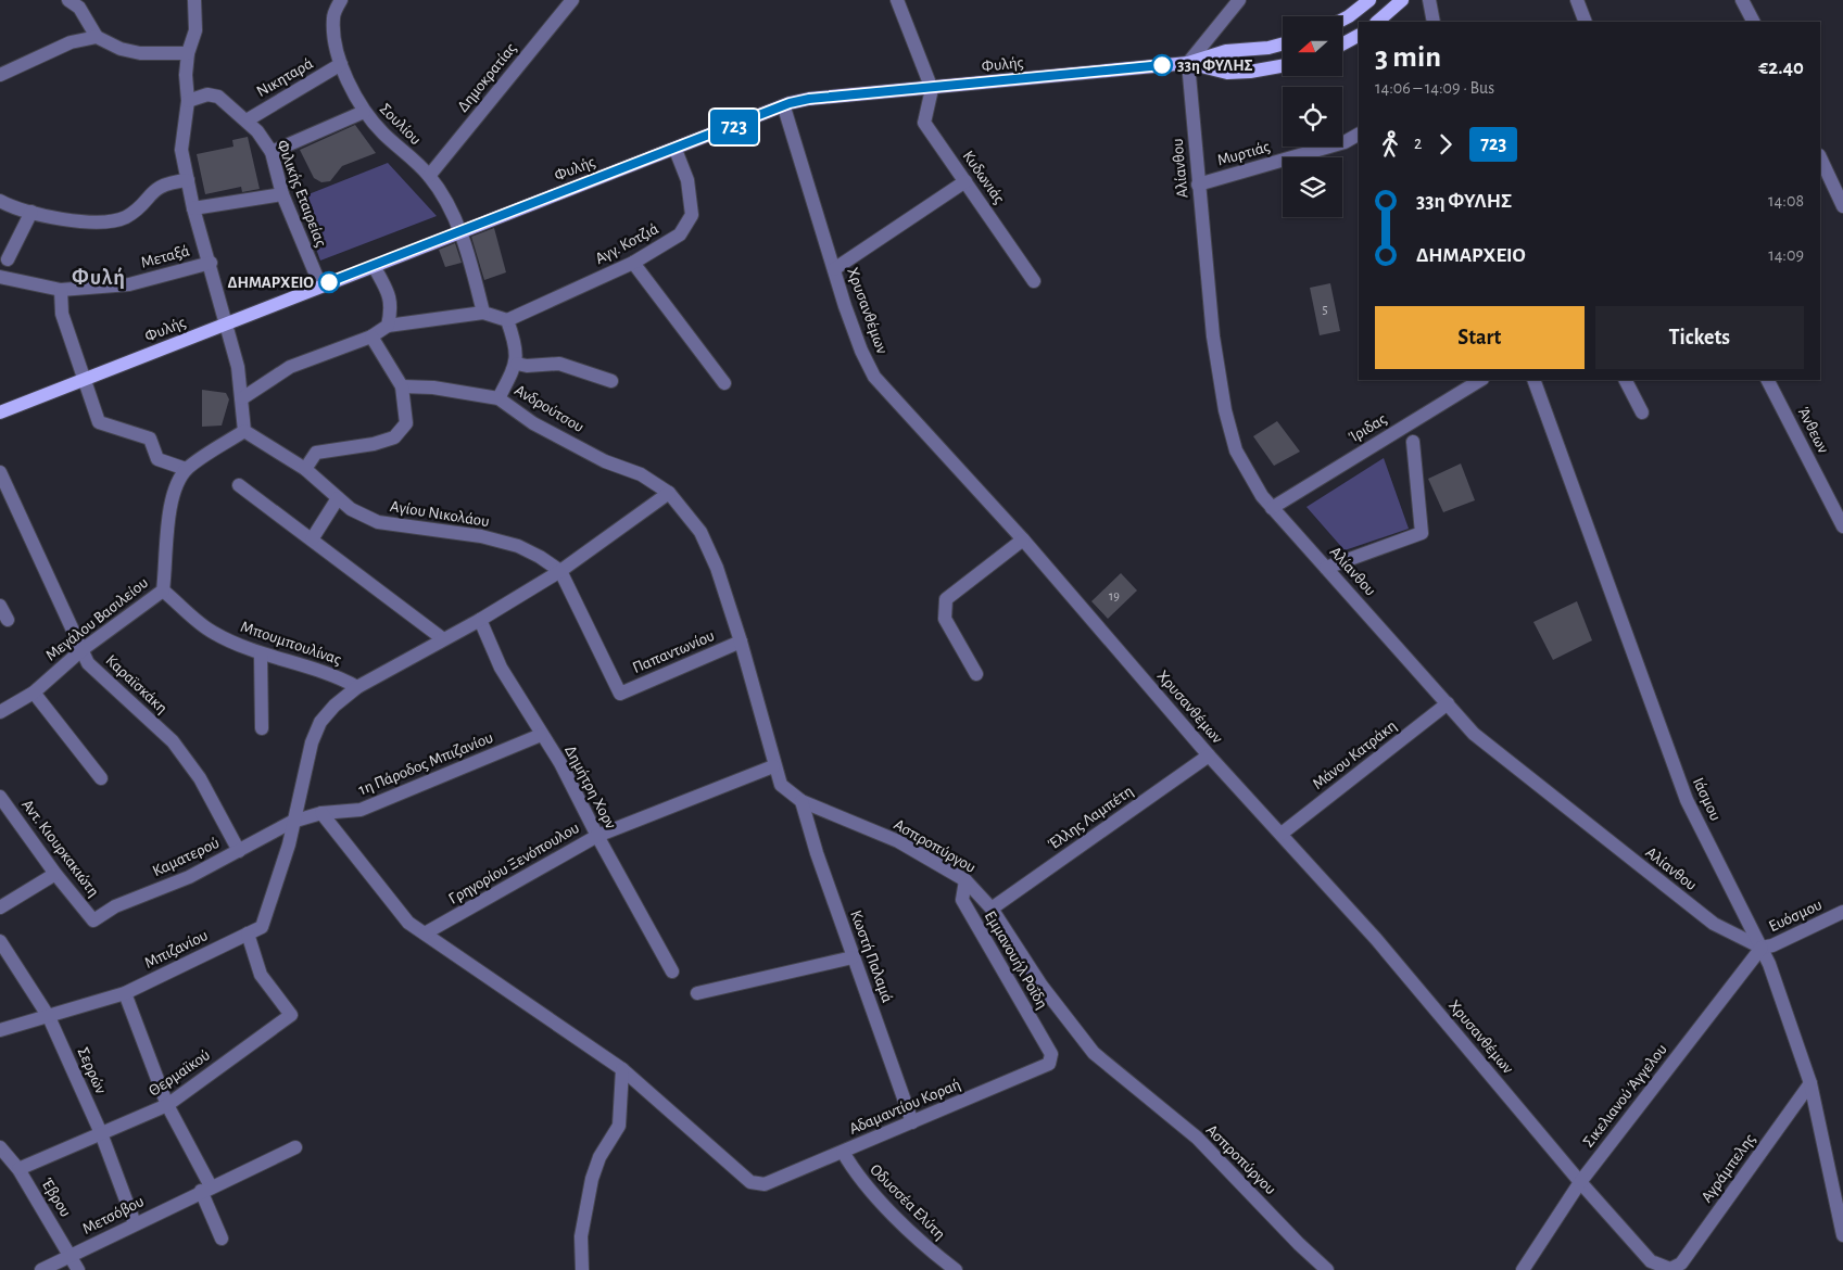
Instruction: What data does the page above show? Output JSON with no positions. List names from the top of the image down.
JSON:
{
  "streets": {
    "main road": ["Φυλής"],
    "street": [
      "Νικηταρά",
      "Δημοκρατίας",
      "Σουλίου",
      "Μυρτιάς",
      "Αλίανθου",
      "Κυδωνιάς",
      "Φιλικής Εταιρείας",
      "Αγγ. Κοτζιά",
      "Μεταξά",
      "Χρυσανθέμων",
      "Ανδρούτσου",
      "Ίριδας",
      "Άνθεων",
      "Αγίου Νικολάου",
      "Μεγάλου Βασιλείου",
      "Μπουμπουλίνας",
      "Παπαντωνίου",
      "Καραϊσκάκη",
      "Μάνου Κατράκη",
      "1η Πάροδος Μπιζανίου",
      "Δημήτρη Χορν",
      "Ιάσμου",
      "Έλλης Λαμπέτη",
      "Ασπροπύργου",
      "Αντ. Κιουρκακιώτη",
      "Καματερού",
      "Γρηγορίου Ξενόπουλου",
      "Ευόσμου",
      "Μπιζανίου",
      "Κωστή Παλαμά",
      "Εμμανουήλ Ροΐδη",
      "Σερρών",
      "Θερμαϊκού",
      "Σικελιανού Άγγελου",
      "Αδαμαντίου Κοραή",
      "Αγράμπελης",
      "Έβρου",
      "Οδυσσέα Ελύτη",
      "Μετσόβου"
    ]
  },
  "crossings": [
    ["Φυλής", "Σουλίου"],
    ["Φυλής", "Αλίανθου"],
    ["Φυλής", "Κυδωνιάς"],
    ["Φυλής", "Φιλικής Εταιρείας"],
    ["Φυλής", "Αγγ. Κοτζιά"],
    ["Φυλής", "Χρυσανθέμων"],
    ["Νικηταρά", "Σουλίου"],
    ["Νικηταρά", "Φιλικής Εταιρείας"],
    ["Δημοκρατίας", "Σουλίου"],
    ["Μυρτιάς", "Αλίανθου"],
    ["Αλίανθου", "Ίριδας"],
    ["Αλίανθου", "Μάνου Κατράκη"],
    ["Αλίανθου", "Ιάσμου"],
    ["Αλίανθου", "Ευόσμου"],
    ["Αλίανθου", "Σικελιανού Άγγελου"],
    ["Χρυσανθέμων", "Μάνου Κατράκη"],
    ["Χρυσανθέμων", "Έλλης Λαμπέτη"],
    ["Χρυσανθέμων", "Σικελιανού Άγγελου"],
    ["Χρυσανθέμων", "Αγράμπελης"],
    ["Ανδρούτσου", "Ασπροπύργου"],
    ["Ανδρούτσου", "Μπιζανίου"],
    ["Αγίου Νικολάου", "Μεγάλου Βασιλείου"],
    ["Αγίου Νικολάου", "Παπαντωνίου"],
    ["Αγίου Νικολάου", "Μπιζανίου"],
    ["Μεγάλου Βασιλείου", "Μπουμπουλίνας"],
    ["Μεγάλου Βασιλείου", "Καραϊσκάκη"],
    ["Μπουμπουλίνας", "Μπιζανίου"],
    ["Παπαντωνίου", "Ασπροπύργου"],
    ["Παπαντωνίου", "Μπιζανίου"],
    ["Καραϊσκάκη", "Καματερού"],
    ["1η Πάροδος Μπιζανίου", "Δημήτρη Χορν"],
    ["1η Πάροδος Μπιζανίου", "Καματερού"],
    ["1η Πάροδος Μπιζανίου", "Μπιζανίου"],
    ["Δημήτρη Χορν", "Γρηγορίου Ξενόπουλου"],
    ["Δημήτρη Χορν", "Μπιζανίου"],
    ["Ιάσμου", "Ευόσμου"],
    ["Ιάσμου", "Σικελιανού Άγγελου"],
    ["Ιάσμου", "Αγράμπελης"],
    ["Έλλης Λαμπέτη", "Ασπροπύργου"],
    ["Ασπροπύργου", "Γρηγορίου Ξενόπουλου"],
    ["Ασπροπύργου", "Μπιζανίου"],
    ["Ασπροπύργου", "Κωστή Παλαμά"],
    ["Ασπροπύργου", "Εμμανουήλ Ροΐδη"],
    ["Αντ. Κιουρκακιώτη", "Καματερού"],
    ["Καματερού", "Μπιζανίου"],
    ["Ευόσμου", "Σικελιανού Άγγελου"],
    ["Μπιζανίου", "Σερρών"],
    ["Μπιζανίου", "Θερμαϊκού"],
    ["Κωστή Παλαμά", "Αδαμαντίου Κοραή"],
    ["Εμμανουήλ Ροΐδη", "Αδαμαντίου Κοραή"],
    ["Σερρών", "Θερμαϊκού"],
    ["Σερρών", "Μετσόβου"],
    ["Θερμαϊκού", "Έβρου"],
    ["Αδαμαντίου Κοραή", "Οδυσσέα Ελύτη"],
    ["Έβρου", "Μετσόβου"]
  ],
  "districts": ["Φυλή"],
  "places": ["33η ΦΥΛΗΣ", "ΔΗΜΑΡΧΕΙΟ"],
  "lines": ["bus line 723"],
  "house_numbers": ["5", "19"],
  "north": "left",
  "page": {
    "on_map": "723",
    "heading": ["3 min", "14:06 – 14:09 · Bus", "€2.40"],
    "legs": ["2", "723"],
    "list": [
      {
        "name": "33η ΦΥΛΗΣ",
        "value": "14:08"
      },
      {
        "name": "ΔΗΜΑΡΧΕΙΟ",
        "value": "14:09"
      }
    ],
    "buttons": ["Start", "Tickets"]
  }
}
